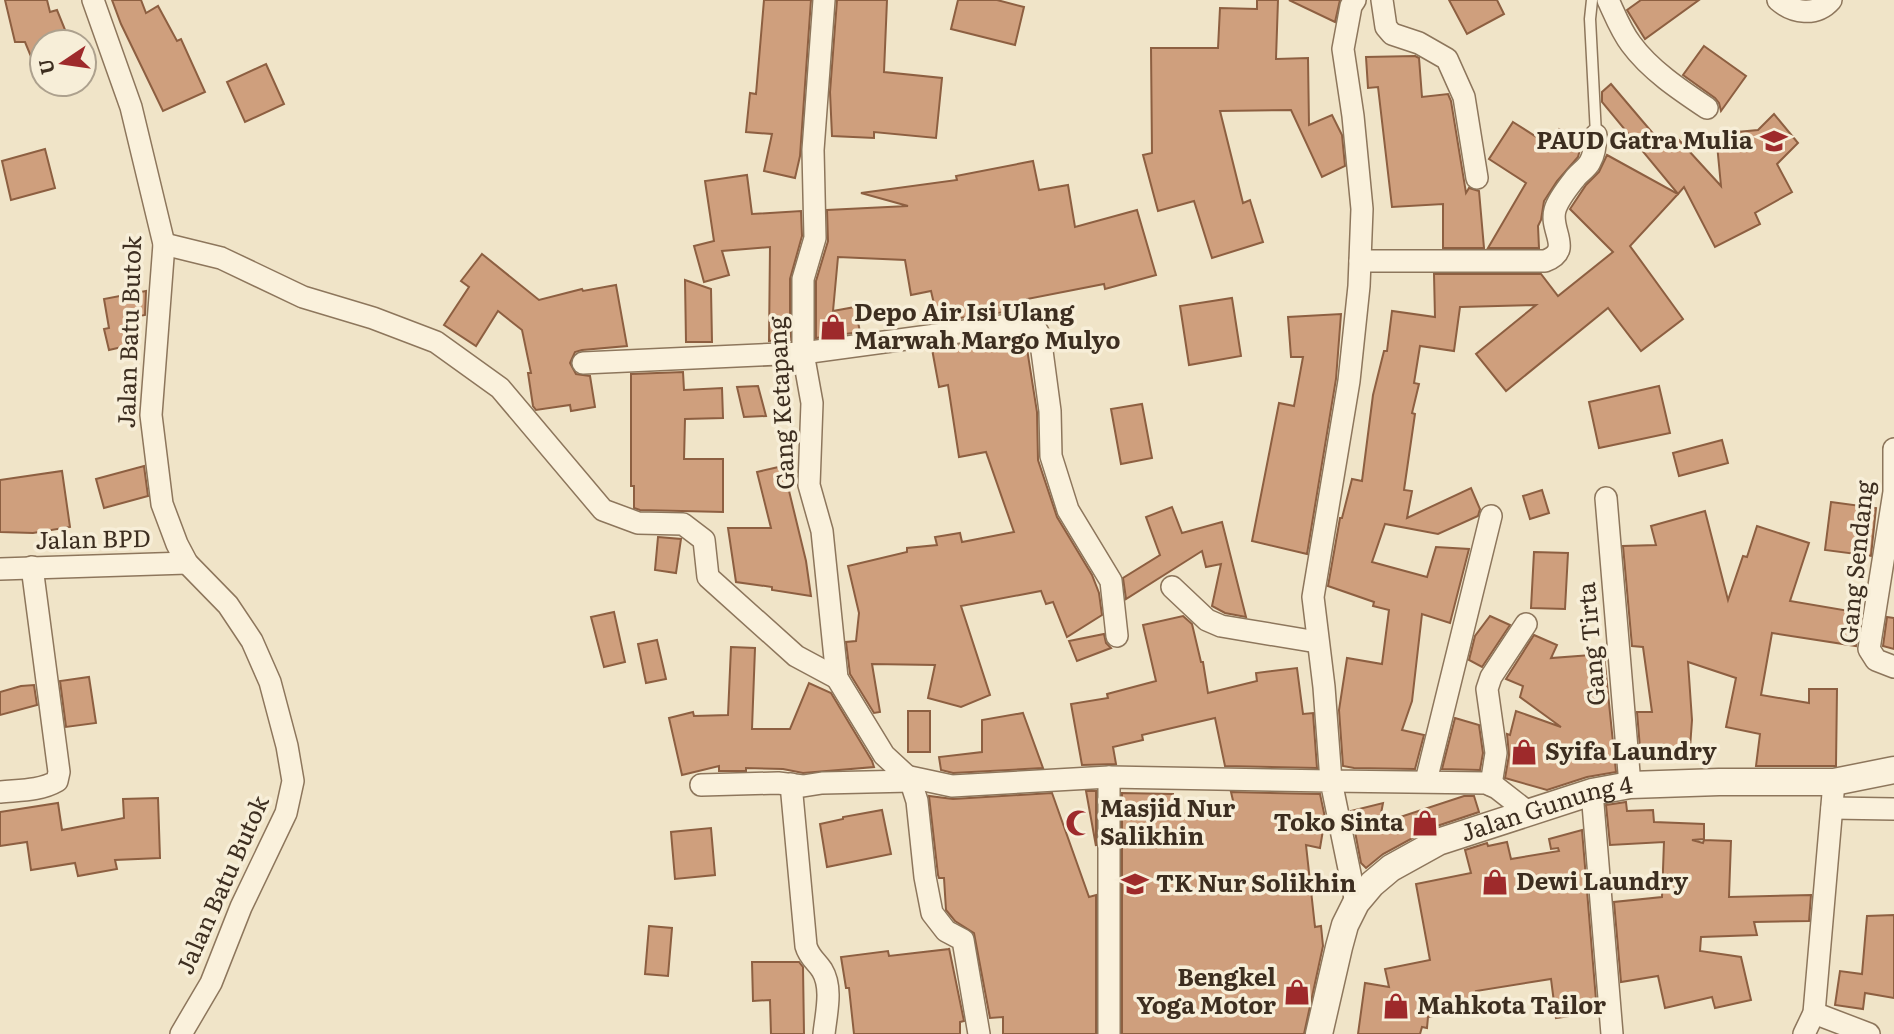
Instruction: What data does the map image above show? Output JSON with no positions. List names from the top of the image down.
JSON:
{
  "streets": {
    "street": [
      "Jalan Batu Butok",
      "Gang Ketapang",
      "Jalan BPD",
      "Gang Sendang",
      "Gang Tirta",
      "Jalan Gunung 4"
    ]
  },
  "crossings": [
    ["Jalan Batu Butok", "Jalan BPD"],
    ["Gang Tirta", "Jalan Gunung 4"]
  ],
  "places": {
    "school or university": ["PAUD Gatra Mulia", "TK Nur Solikhin"],
    "shop": [
      "Depo Air Isi Ulang Marwah Margo Mulyo",
      "Syifa Laundry",
      "Toko Sinta",
      "Dewi Laundry",
      "Bengkel Yoga Motor",
      "Mahkota Tailor"
    ],
    "mosque": ["Masjid Nur Salikhin"]
  },
  "north": "left"
}
